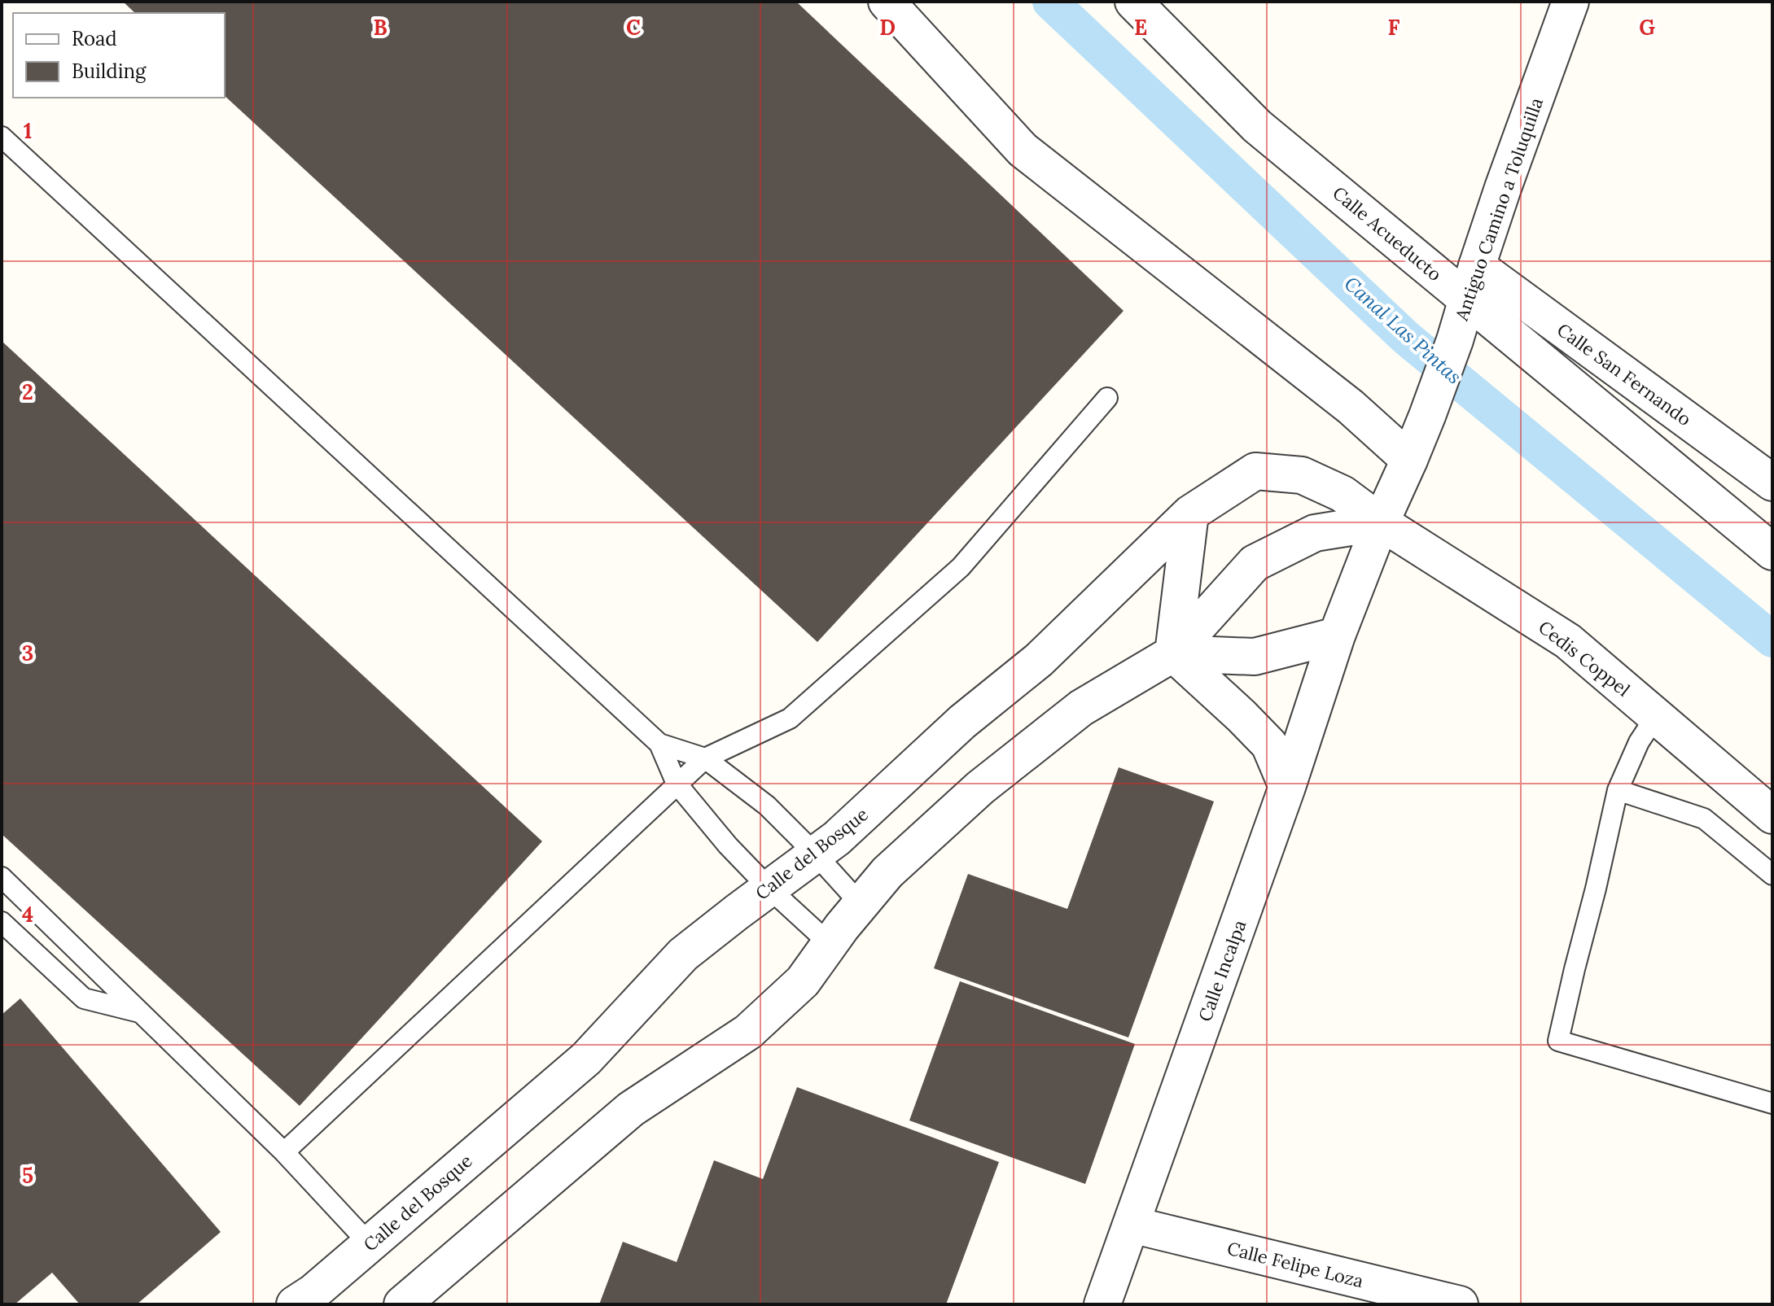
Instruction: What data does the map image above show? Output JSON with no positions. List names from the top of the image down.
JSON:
{
  "streets": {
    "street": [
      "Antiguo Camino a Toluquilla",
      "Calle Acueducto",
      "Calle San Fernando",
      "Cedis Coppel",
      "Calle del Bosque",
      "Calle Incalpa",
      "Calle Felipe Loza"
    ]
  },
  "crossings": [
    ["Antiguo Camino a Toluquilla", "Calle Acueducto"],
    ["Antiguo Camino a Toluquilla", "Calle San Fernando"],
    ["Calle Acueducto", "Calle San Fernando"],
    ["Cedis Coppel", "Calle del Bosque"],
    ["Cedis Coppel", "Calle Incalpa"],
    ["Calle del Bosque", "Calle Incalpa"],
    ["Calle Incalpa", "Calle Felipe Loza"]
  ],
  "water": ["Canal Las Pintas"],
  "legend": ["Road", "Building"],
  "grid": {
    "columns": [
      "B",
      "C",
      "D",
      "E",
      "F",
      "G"
    ],
    "rows": [
      "1",
      "2",
      "3",
      "4",
      "5"
    ]
  }
}
